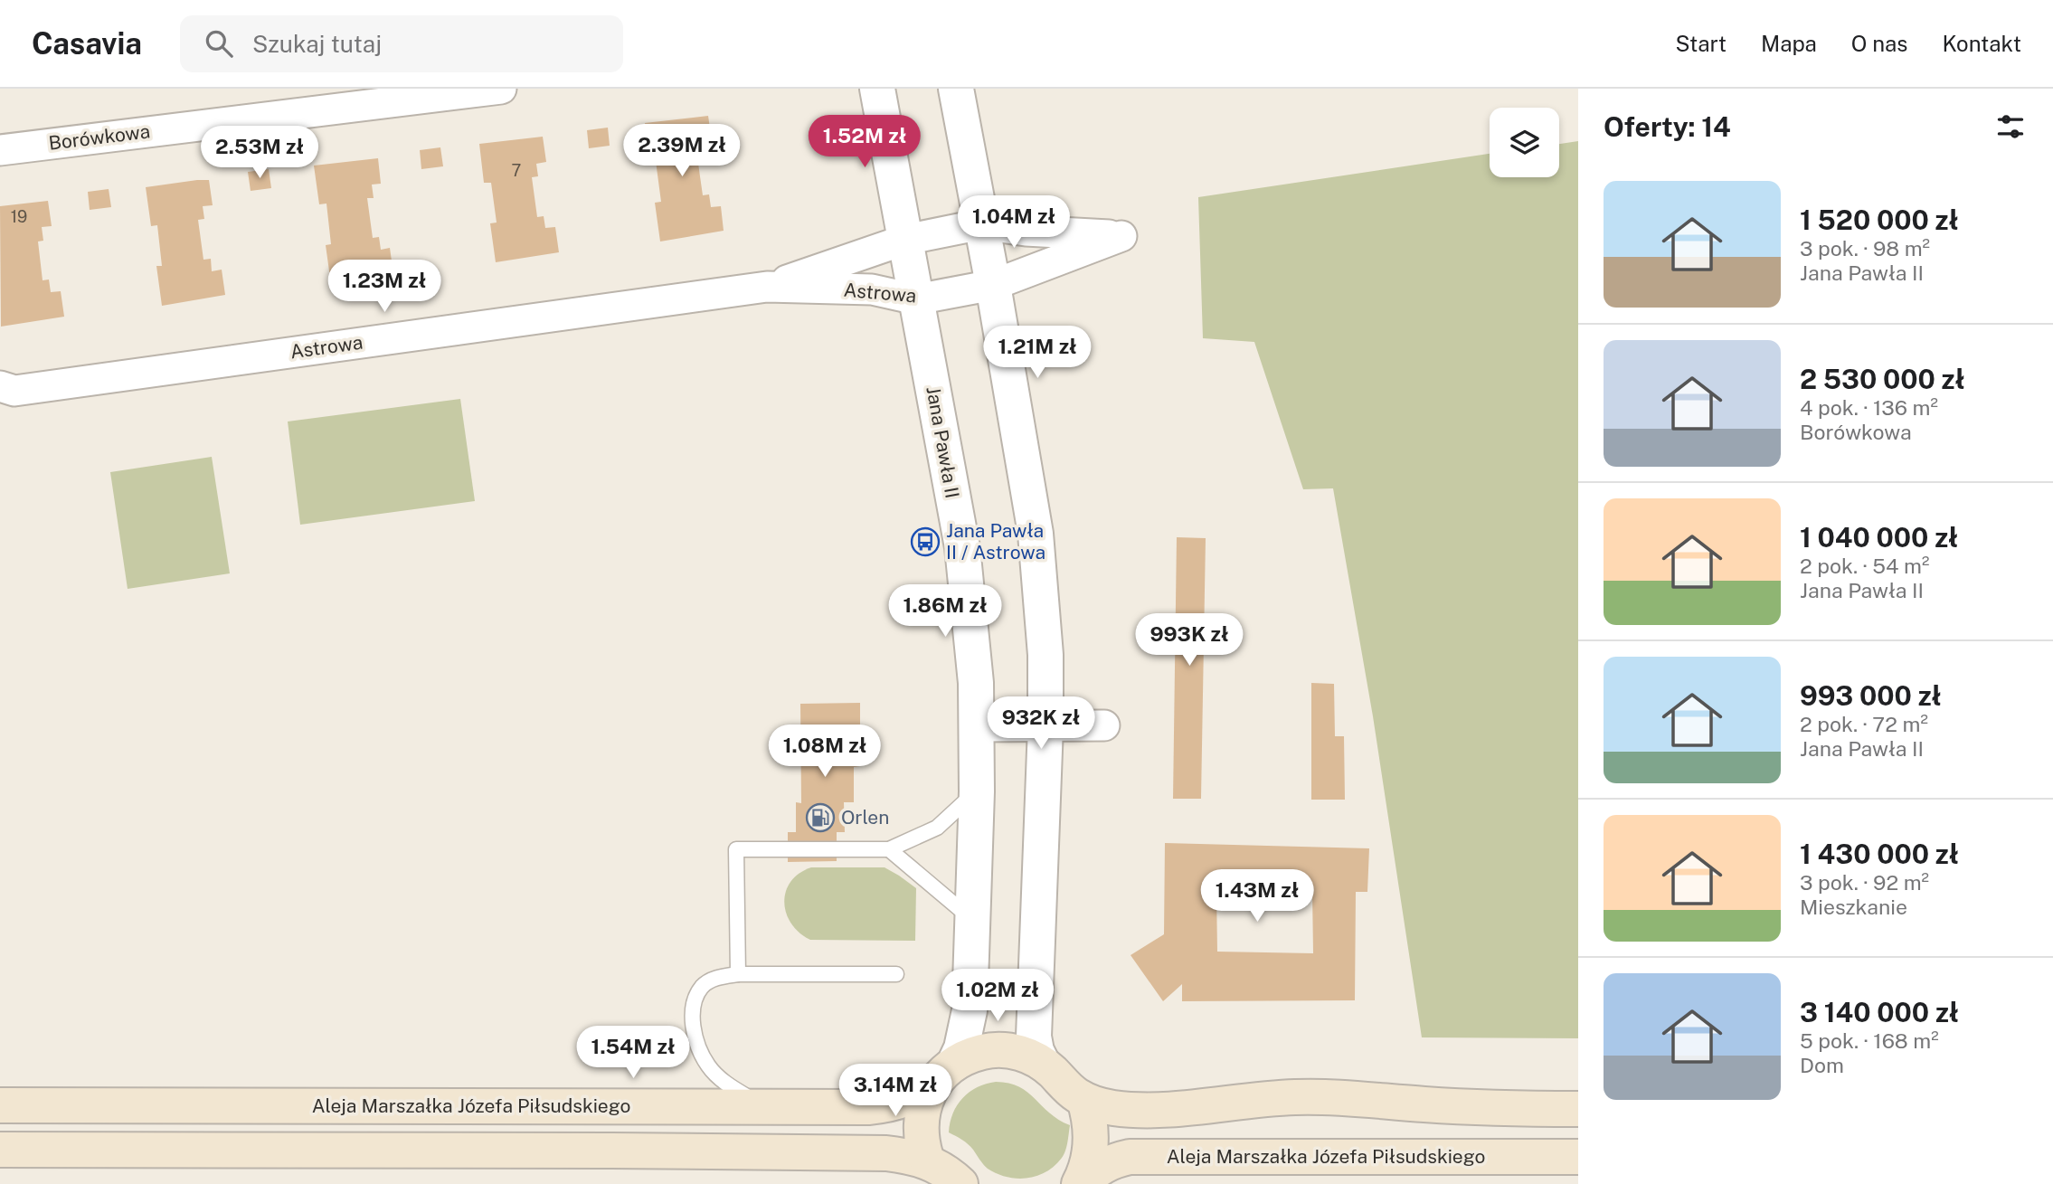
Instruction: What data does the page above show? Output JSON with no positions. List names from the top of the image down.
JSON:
{
  "streets": {
    "main road": ["Aleja Marszałka Józefa Piłsudskiego"],
    "street": ["Borówkowa", "Astrowa", "Jana Pawła II"]
  },
  "crossings": [
    ["Astrowa", "Jana Pawła II"],
    ["Jana Pawła II", "Aleja Marszałka Józefa Piłsudskiego"]
  ],
  "places": {
    "bus stop": ["Jana Pawła II / Astrowa"],
    "fuel station": ["Orlen"]
  },
  "house_numbers": ["7", "19"],
  "page": {
    "header": "Casavia",
    "search": "Szukaj tutaj",
    "nav": [
      "Start",
      "Mapa",
      "O nas",
      "Kontakt"
    ],
    "heading": "Oferty: 14",
    "price": [
      "1.52M zł",
      "2.39M zł",
      "2.53M zł",
      "1.04M zł",
      "1.23M zł",
      "1.21M zł",
      "1.86M zł",
      "993K zł",
      "932K zł",
      "1.08M zł",
      "1.43M zł",
      "1.02M zł",
      "1.54M zł",
      "3.14M zł"
    ],
    "list": [
      {
        "name": "1 520 000 zł",
        "note": "3 pok. · 98 m² · Jana Pawła II"
      },
      {
        "name": "2 530 000 zł",
        "note": "4 pok. · 136 m² · Borówkowa"
      },
      {
        "name": "1 040 000 zł",
        "note": "2 pok. · 54 m² · Jana Pawła II"
      },
      {
        "name": "993 000 zł",
        "note": "2 pok. · 72 m² · Jana Pawła II"
      },
      {
        "name": "1 430 000 zł",
        "note": "3 pok. · 92 m² · Mieszkanie"
      },
      {
        "name": "3 140 000 zł",
        "note": "5 pok. · 168 m² · Dom"
      }
    ]
  }
}
